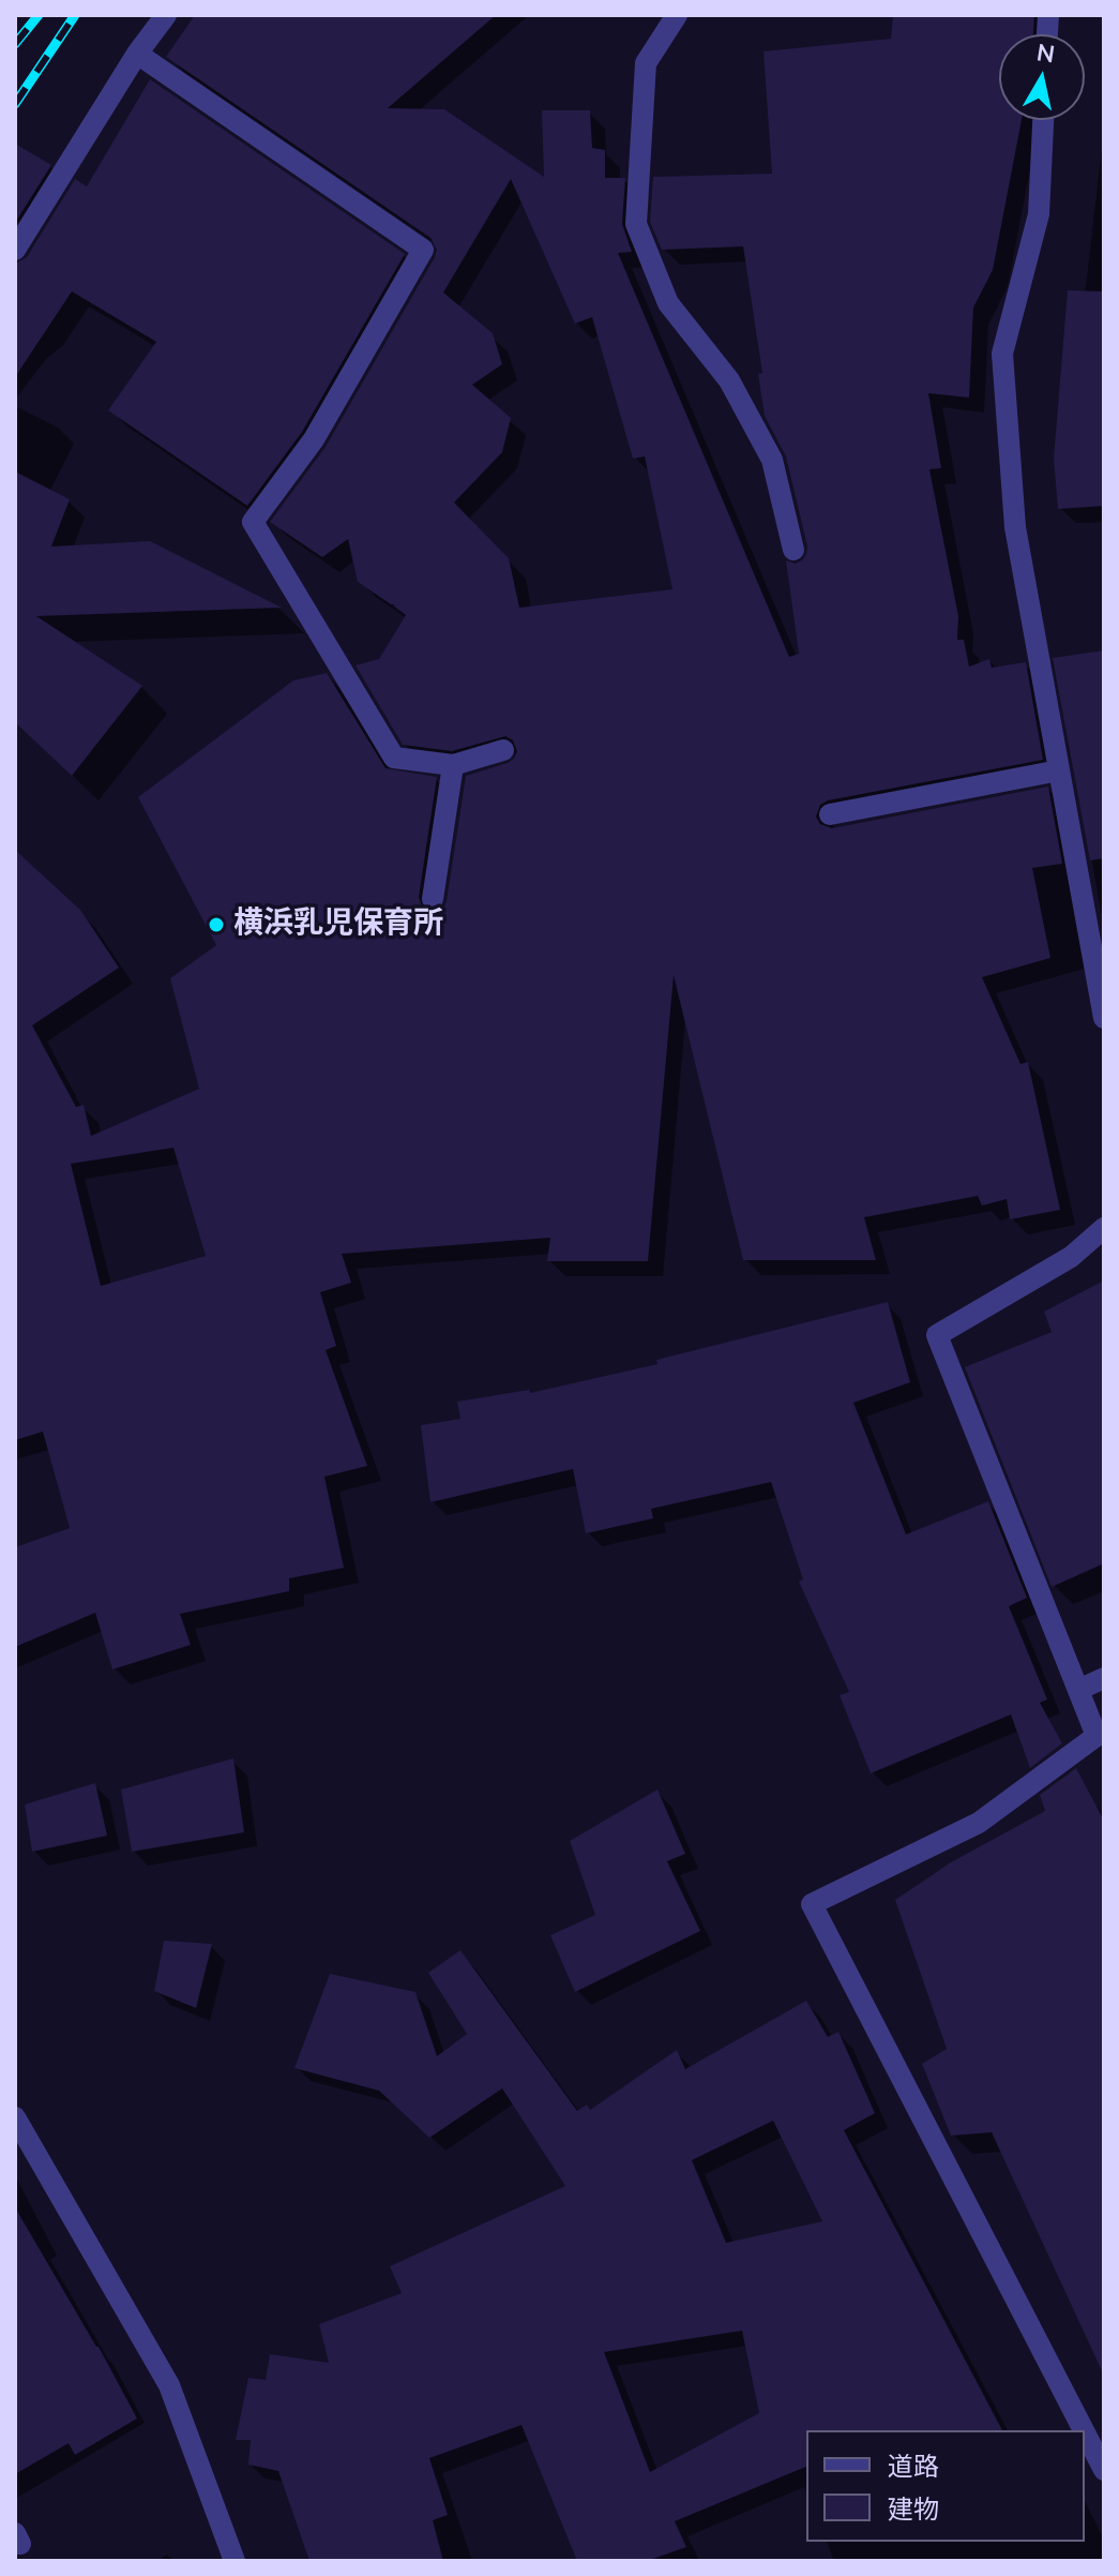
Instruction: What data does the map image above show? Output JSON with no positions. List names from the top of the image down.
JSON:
{
  "places": ["横浜乳児保育所"],
  "legend": ["道路", "建物"],
  "north": "top"
}
